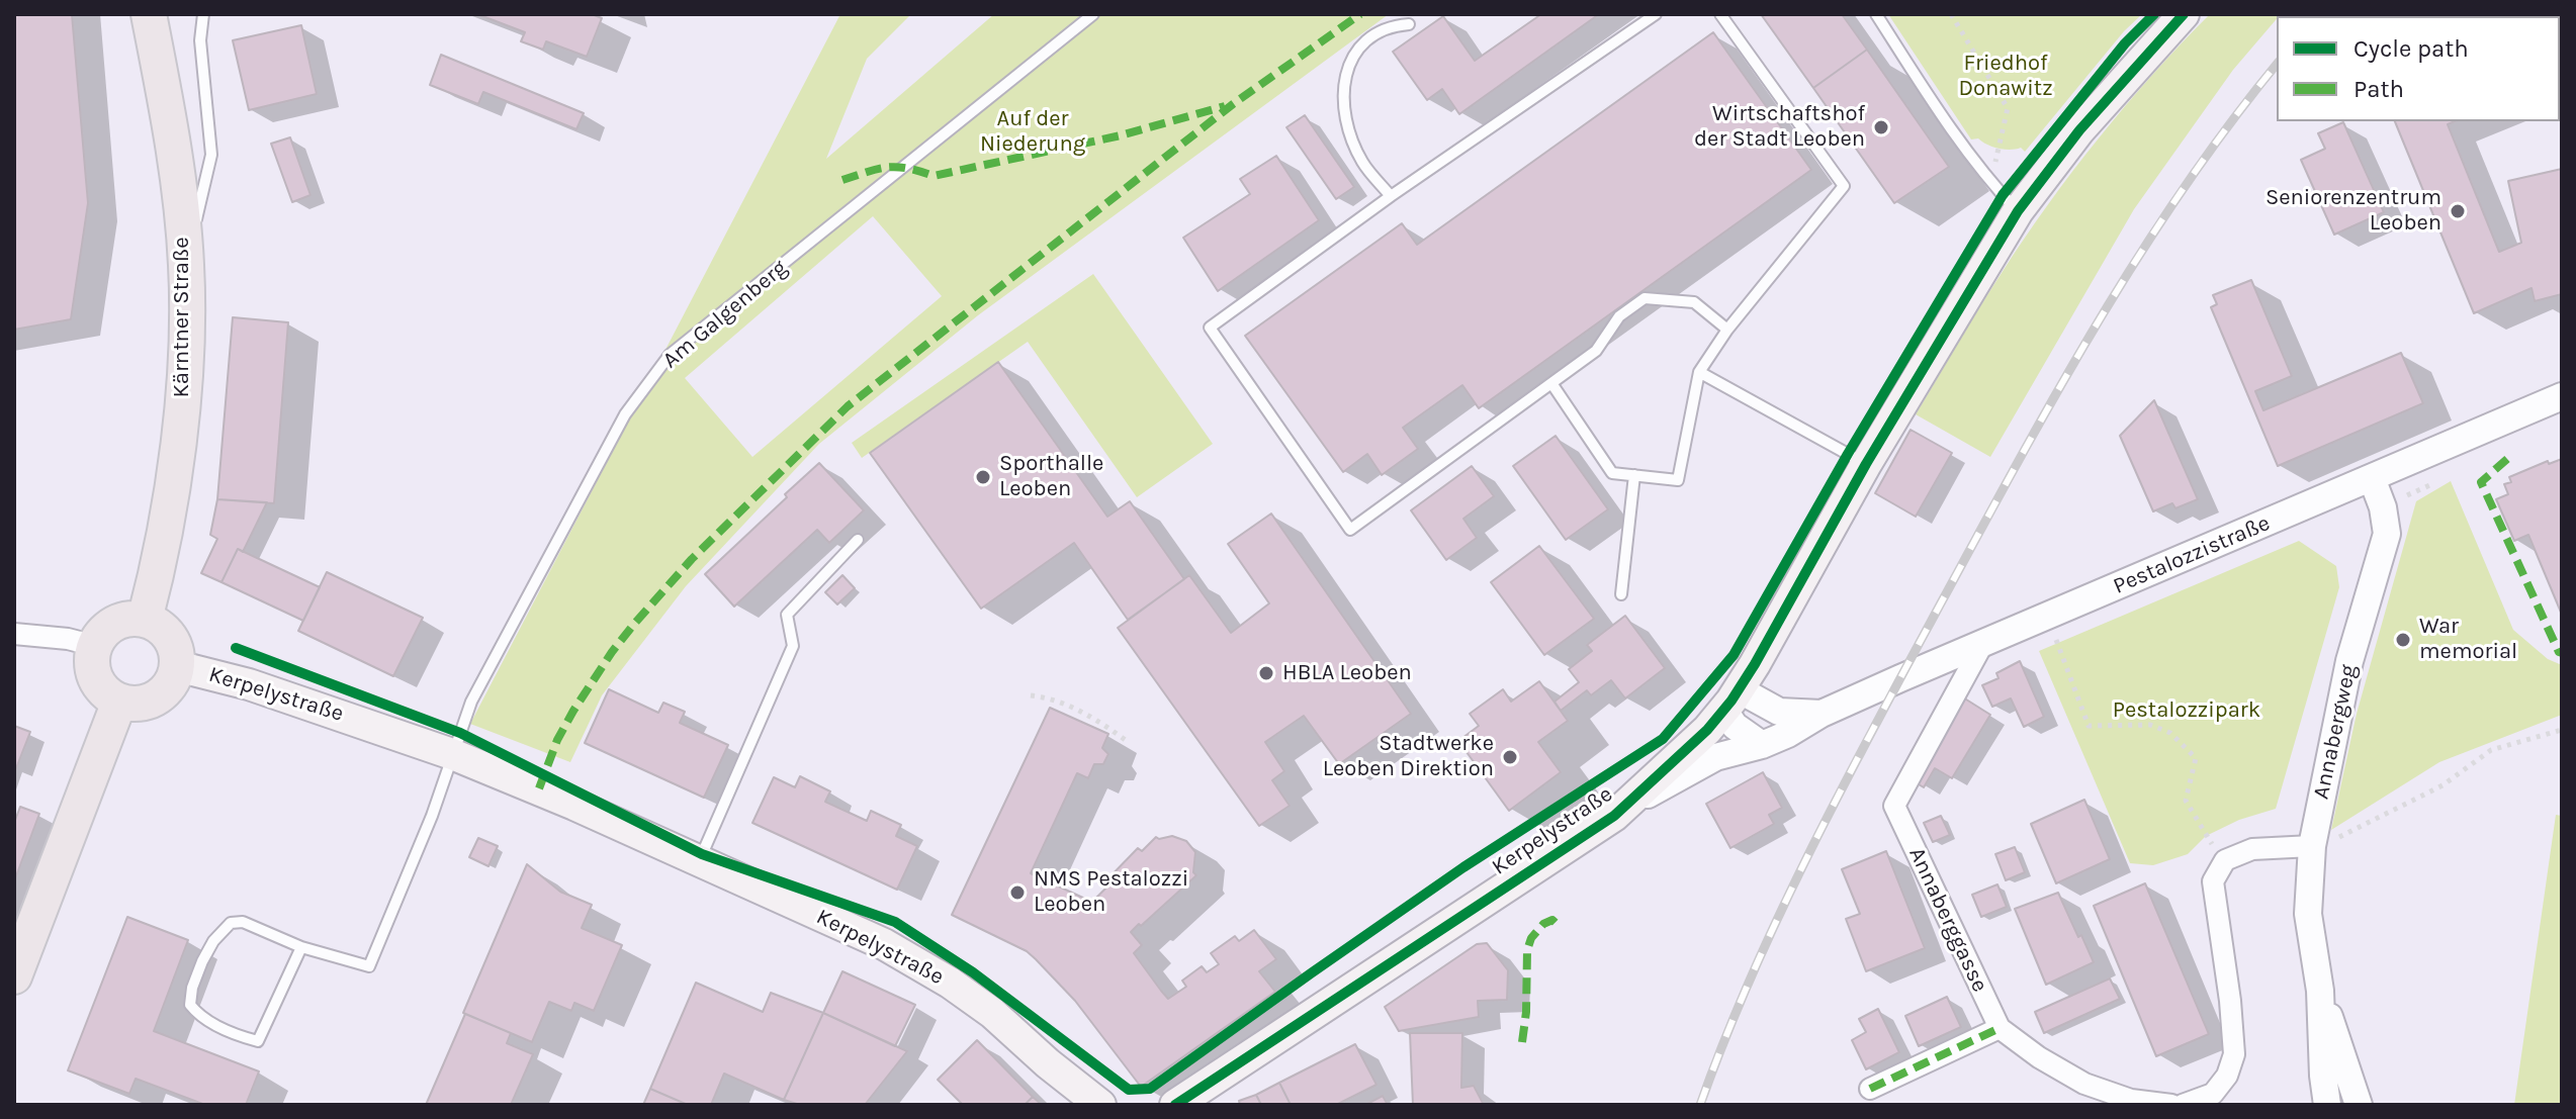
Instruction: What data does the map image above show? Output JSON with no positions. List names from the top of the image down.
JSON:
{
  "streets": {
    "main road": ["Kärntner Straße", "Kerpelystraße"],
    "street": ["Pestalozzistraße", "Annabergweg", "Annaberggasse"],
    "lane": ["Am Galgenberg"]
  },
  "crossings": [
    ["Am Galgenberg", "Kerpelystraße"],
    ["Kärntner Straße", "Kerpelystraße"],
    ["Pestalozzistraße", "Kerpelystraße"],
    ["Pestalozzistraße", "Annabergweg"],
    ["Pestalozzistraße", "Annaberggasse"]
  ],
  "parks": ["Friedhof Donawitz", "Auf der Niederung", "Pestalozzipark"],
  "places": [
    "Wirtschaftshof der Stadt Leoben",
    "Seniorenzentrum Leoben",
    "Sporthalle Leoben",
    "War memorial",
    "HBLA Leoben",
    "Stadtwerke Leoben Direktion",
    "NMS Pestalozzi Leoben"
  ],
  "legend": ["Cycle path", "Path"]
}
